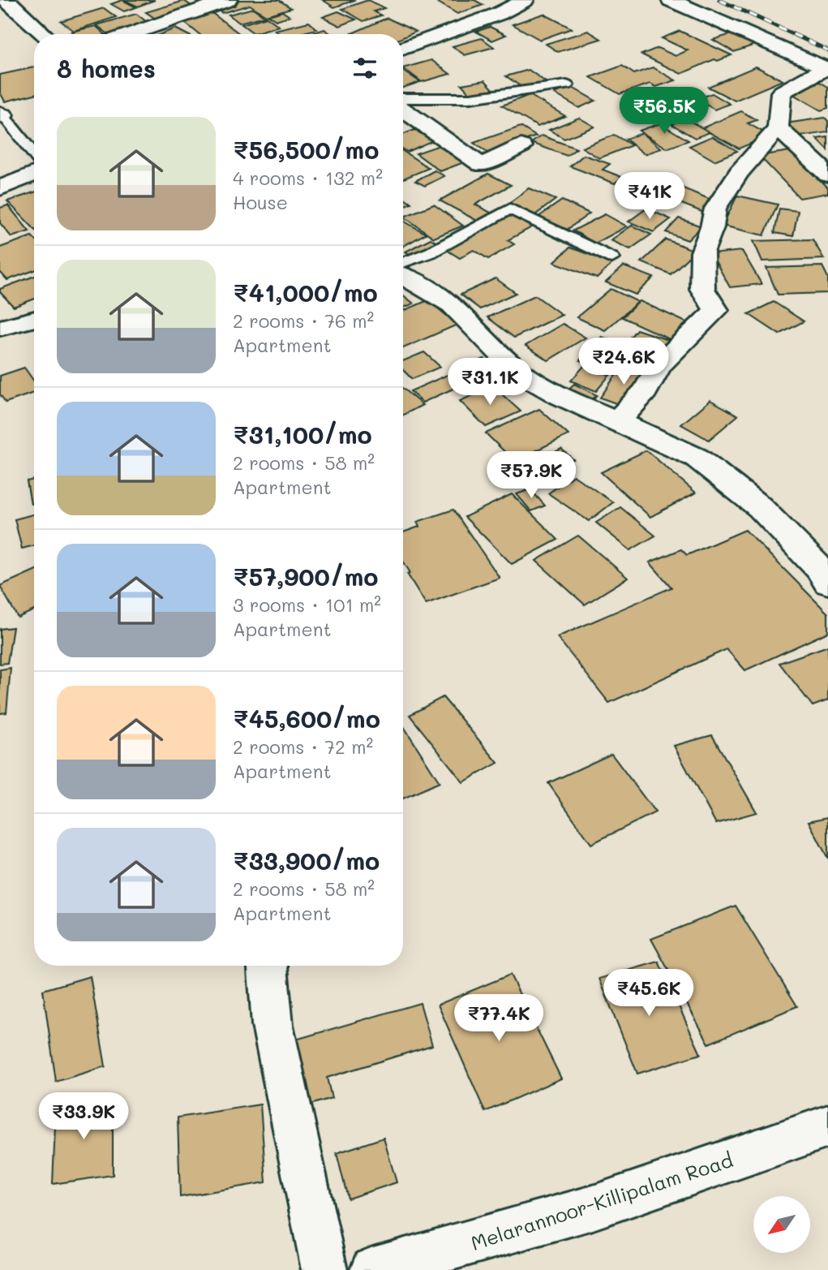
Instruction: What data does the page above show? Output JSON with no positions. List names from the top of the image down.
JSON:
{
  "streets": {
    "street": ["Melarannoor-Killipalam Road"]
  },
  "north": "bottom left",
  "page": {
    "heading": "8 homes",
    "price": [
      "₹56.5K",
      "₹41K",
      "₹24.6K",
      "₹31.1K",
      "₹57.9K",
      "₹45.6K",
      "₹77.4K",
      "₹33.9K"
    ],
    "list": [
      {
        "name": "₹56,500/mo",
        "note": "4 rooms · 132 m² · House"
      },
      {
        "name": "₹41,000/mo",
        "note": "2 rooms · 76 m² · Apartment"
      },
      {
        "name": "₹31,100/mo",
        "note": "2 rooms · 58 m² · Apartment"
      },
      {
        "name": "₹57,900/mo",
        "note": "3 rooms · 101 m² · Apartment"
      },
      {
        "name": "₹45,600/mo",
        "note": "2 rooms · 72 m² · Apartment"
      },
      {
        "name": "₹33,900/mo",
        "note": "2 rooms · 58 m² · Apartment"
      }
    ]
  }
}
